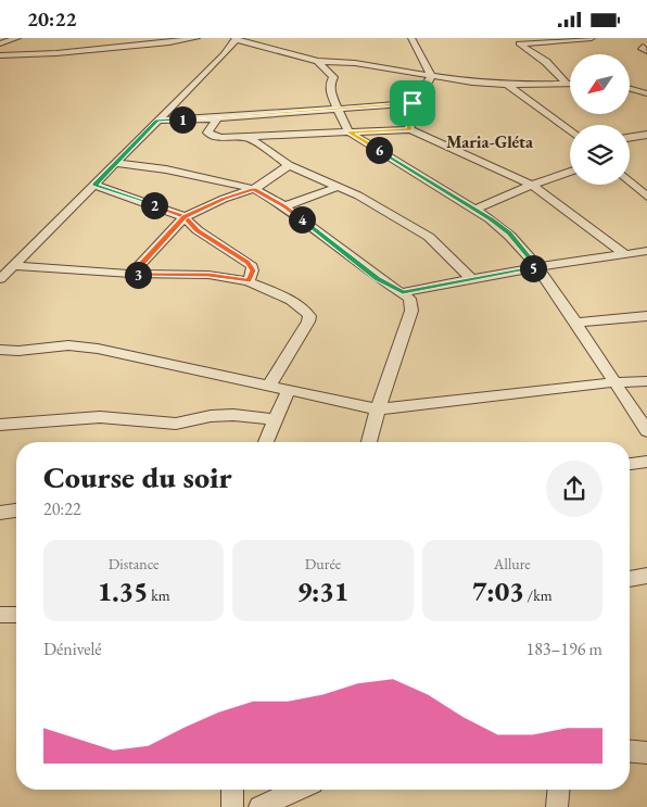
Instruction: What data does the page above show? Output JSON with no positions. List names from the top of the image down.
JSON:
{
  "districts": ["Maria-Gléta"],
  "north": "bottom left",
  "page": {
    "status": "20:22",
    "pins": [
      "1",
      "6",
      "2",
      "4",
      "5",
      "3"
    ],
    "heading": ["Course du soir", "20:22"],
    "stats": [
      ["Distance", "1.35 km"],
      ["Durée", "9:31"],
      ["Allure", "7:03 /km"]
    ],
    "chart": ["Dénivelé", "183–196 m"]
  }
}
